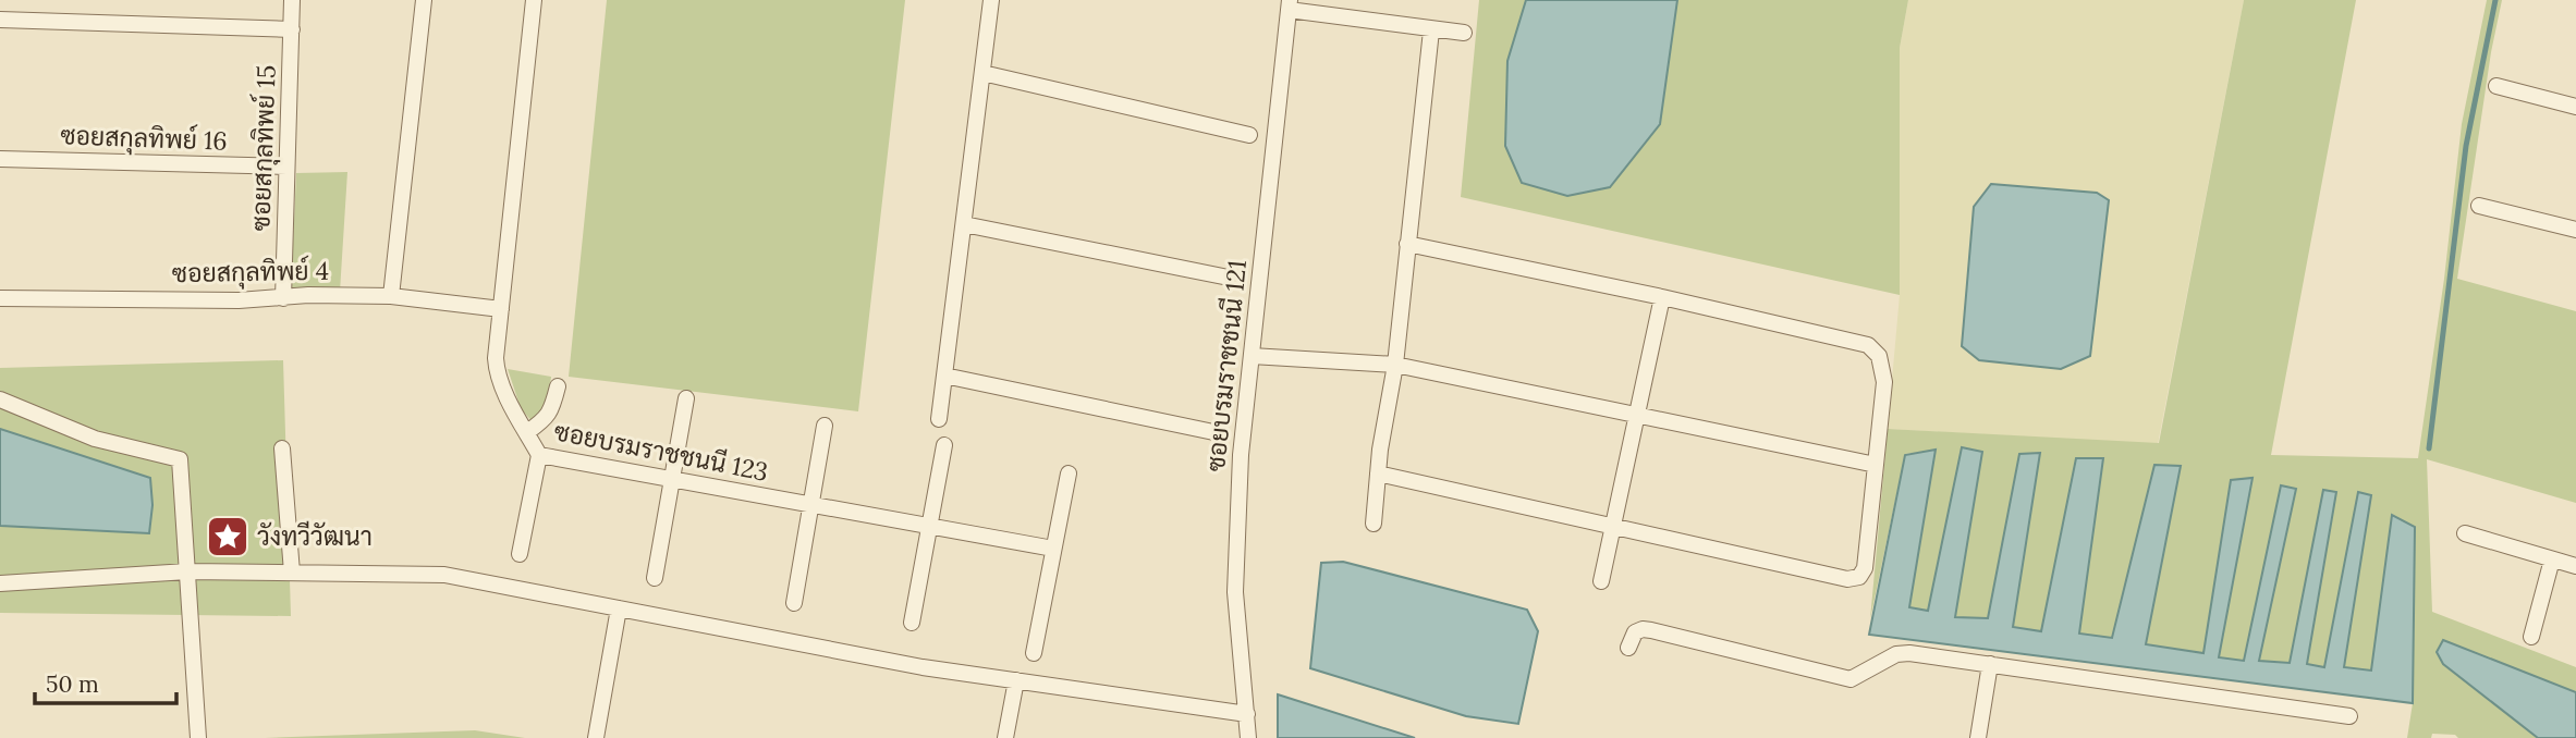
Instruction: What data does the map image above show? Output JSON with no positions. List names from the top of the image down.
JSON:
{
  "streets": {
    "street": [
      "ซอยสกุลทิพย์ 16",
      "ซอยสกุลทิพย์ 15",
      "ซอยสกุลทิพย์ 4",
      "ซอยบรมราชชนนี 121",
      "ซอยบรมราชชนนี 123"
    ]
  },
  "crossings": [
    ["ซอยสกุลทิพย์ 16", "ซอยสกุลทิพย์ 15"],
    ["ซอยสกุลทิพย์ 15", "ซอยสกุลทิพย์ 4"],
    ["ซอยสกุลทิพย์ 4", "ซอยบรมราชชนนี 123"]
  ],
  "places": {
    "place": ["วังทวีวัฒนา"]
  },
  "scale_bar": "50 m"
}
